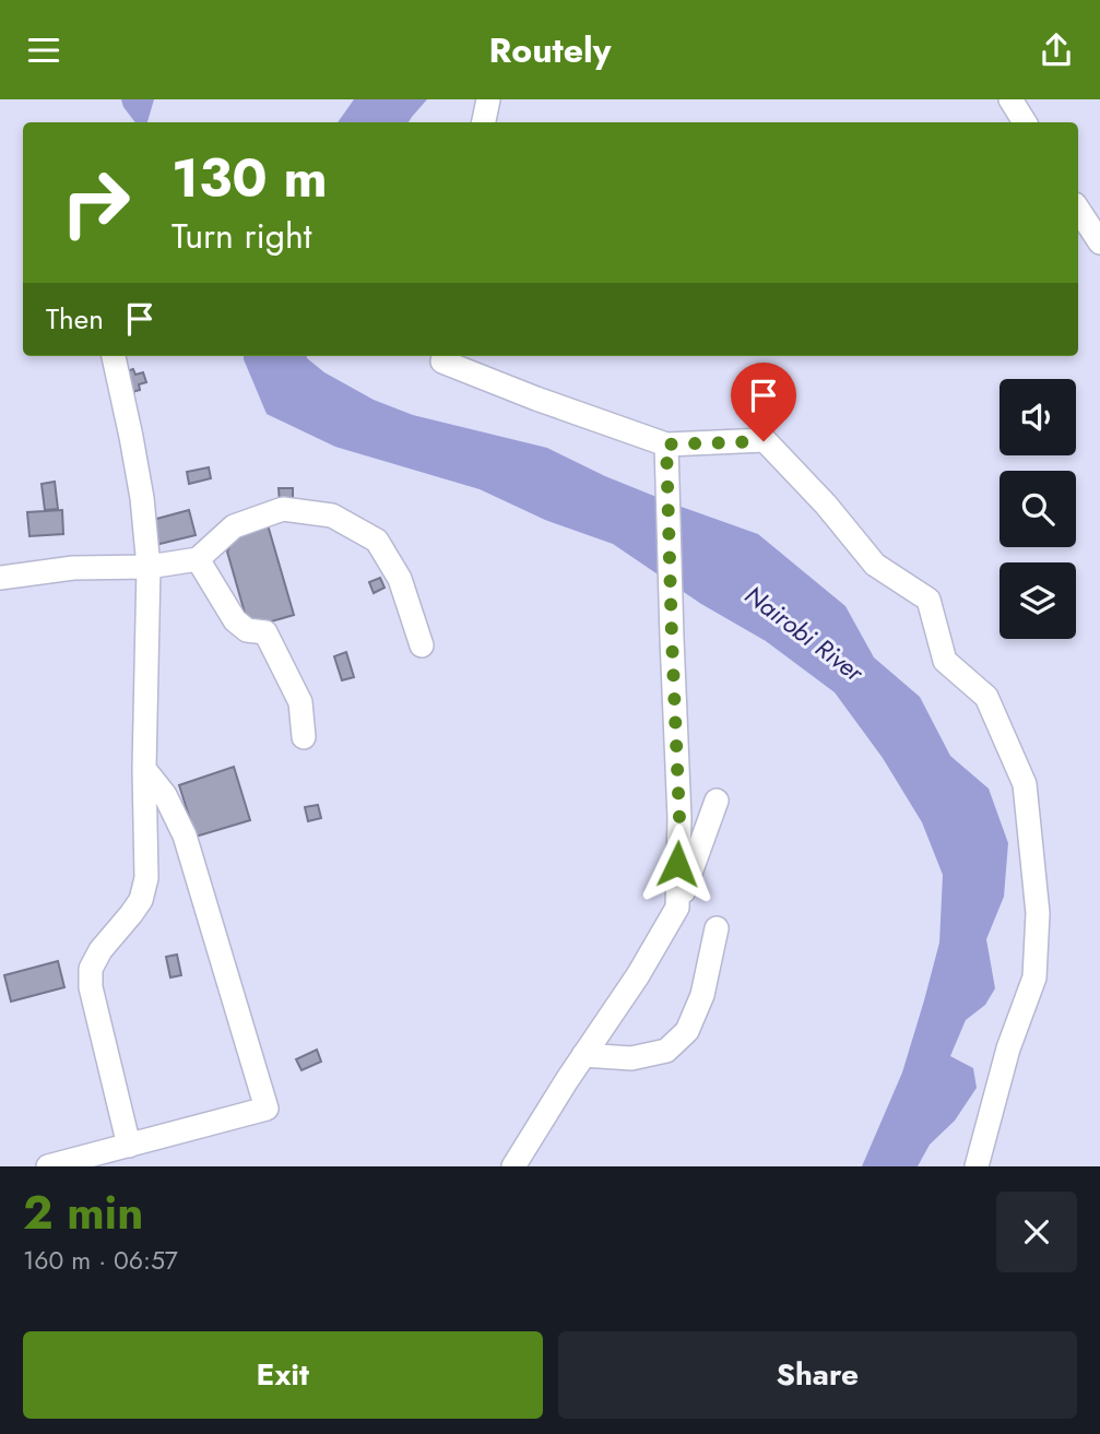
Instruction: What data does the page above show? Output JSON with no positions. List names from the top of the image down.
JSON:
{
  "water": ["Nairobi River"],
  "page": {
    "header": "Routely",
    "turn": ["130 m", "Turn right"],
    "then": "Then",
    "heading": ["2 min", "160 m · 06:57"],
    "buttons": ["Exit", "Share"]
  }
}
